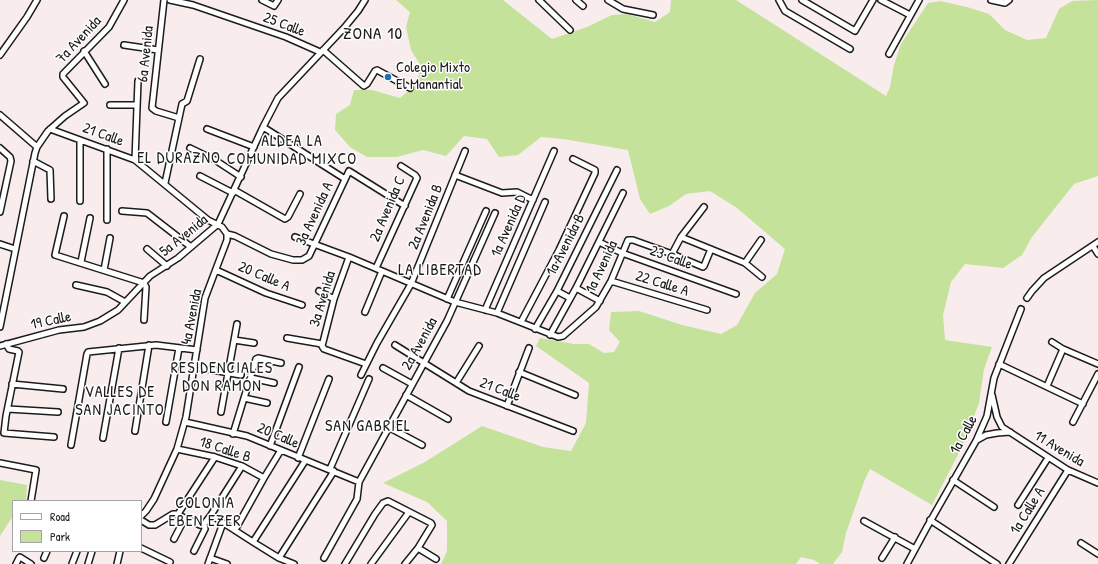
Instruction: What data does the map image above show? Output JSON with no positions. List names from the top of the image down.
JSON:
{
  "streets": {
    "street": [
      "25 Calle",
      "7a Avenida",
      "6a Avenida",
      "21 Calle",
      "2a Avenida C",
      "3a Avenida A",
      "2a Avenida B",
      "1a Avenida D",
      "5a Avenida",
      "1a Avenida B",
      "23 Calle",
      "1a Avenida",
      "20 Calle A",
      "22 Calle A",
      "3a Avenida",
      "4a Avenida",
      "19 Calle",
      "2a Avenida",
      "1a Calle",
      "20 Calle",
      "11 Avenida",
      "18 Calle B",
      "1a Calle A"
    ]
  },
  "crossings": [
    ["25 Calle", "5a Avenida"],
    ["7a Avenida", "21 Calle"],
    ["21 Calle", "3a Avenida A"],
    ["21 Calle", "5a Avenida"],
    ["21 Calle", "4a Avenida"],
    ["21 Calle", "2a Avenida"],
    ["5a Avenida", "19 Calle"],
    ["23 Calle", "1a Avenida"],
    ["1a Avenida", "22 Calle A"],
    ["20 Calle A", "4a Avenida"],
    ["4a Avenida", "20 Calle"],
    ["4a Avenida", "18 Calle B"],
    ["2a Avenida", "20 Calle"],
    ["1a Calle", "11 Avenida"],
    ["11 Avenida", "1a Calle A"]
  ],
  "districts": [
    "ZONA 10",
    "ALDEA LA COMUNIDAD MIXCO",
    "EL DURAZNO",
    "LA LIBERTAD",
    "RESIDENCIALES DON RAMÓN",
    "VALLES DE SAN JACINTO",
    "SAN GABRIEL",
    "COLONIA EBEN EZER"
  ],
  "places": ["Colegio Mixto El Manantial"],
  "legend": ["Road", "Park"]
}
